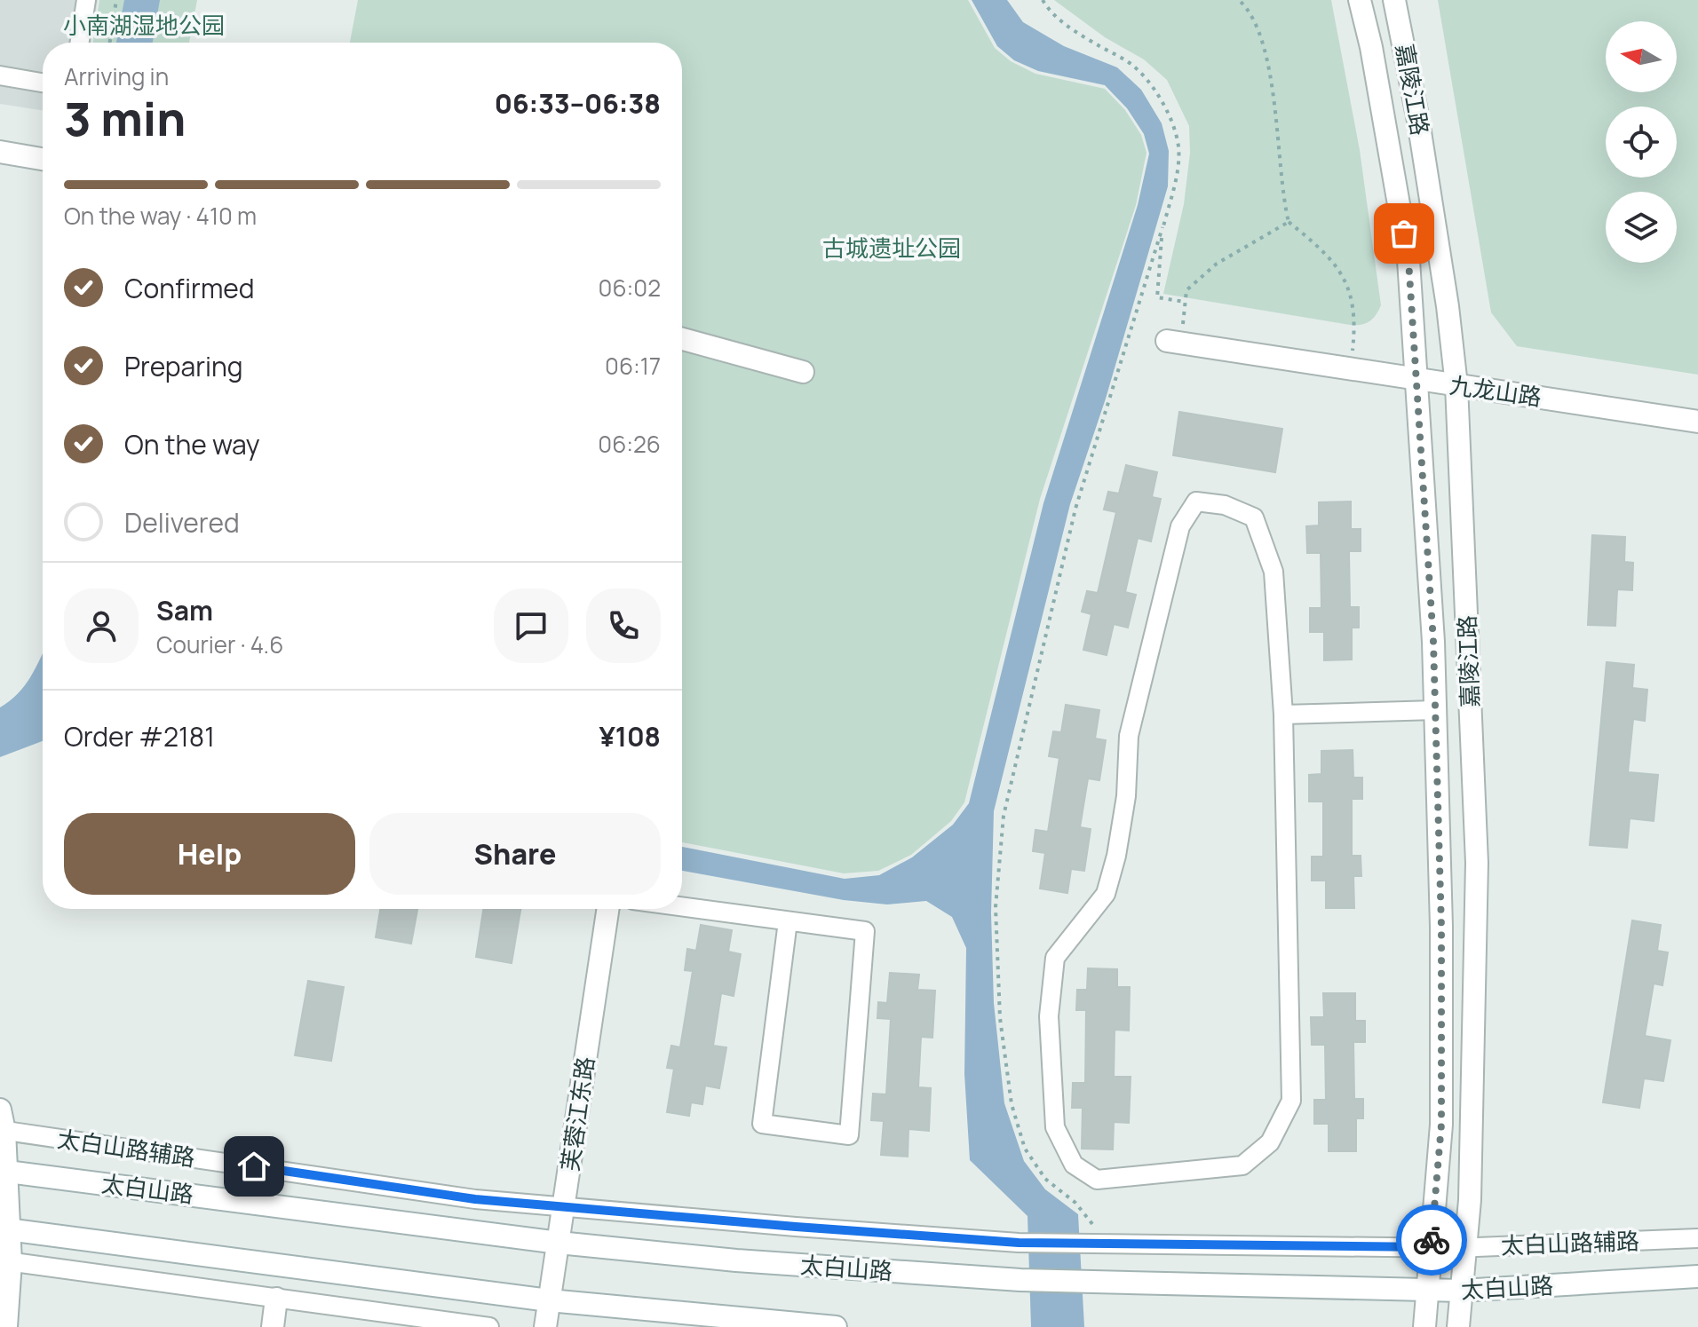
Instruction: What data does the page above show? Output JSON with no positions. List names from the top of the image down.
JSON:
{
  "streets": {
    "street": [
      "嘉陵江路",
      "九龙山路",
      "芙蓉江东路",
      "太白山路辅路",
      "太白山路"
    ]
  },
  "crossings": [
    ["嘉陵江路", "九龙山路"],
    ["嘉陵江路", "太白山路辅路"],
    ["嘉陵江路", "太白山路"],
    ["芙蓉江东路", "太白山路辅路"],
    ["芙蓉江东路", "太白山路"]
  ],
  "parks": ["小南湖湿地公园", "古城遗址公园"],
  "north": "left",
  "page": {
    "heading": ["3 min", "Arriving in", "06:33–06:38"],
    "panel": [
      "Sam",
      "Courier · 4.6",
      "Order #2181",
      "¥108"
    ],
    "bar": "On the way · 410 m",
    "list": [
      ["Confirmed", "06:02"],
      ["Preparing", "06:17"],
      ["On the way", "06:26"],
      "Delivered"
    ],
    "buttons": ["Help", "Share"]
  }
}
